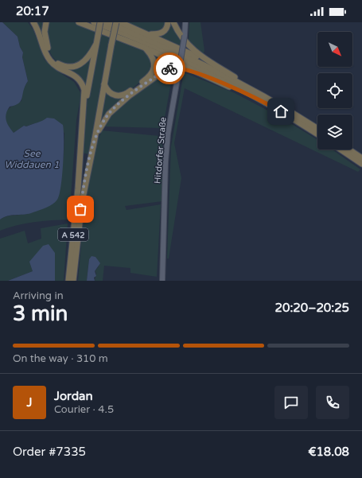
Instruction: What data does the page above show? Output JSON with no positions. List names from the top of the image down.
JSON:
{
  "streets": {
    "highway": ["A 542"],
    "main road": ["Hitdorfer Straße"]
  },
  "water": ["See Widdauen 1"],
  "north": "bottom right",
  "page": {
    "status": "20:17",
    "heading": ["3 min", "Arriving in", "20:20–20:25"],
    "panel": [
      "Jordan",
      "Courier · 4.5",
      "Order #7335",
      "€18.08"
    ],
    "bar": "On the way · 310 m",
    "round": "J"
  }
}
